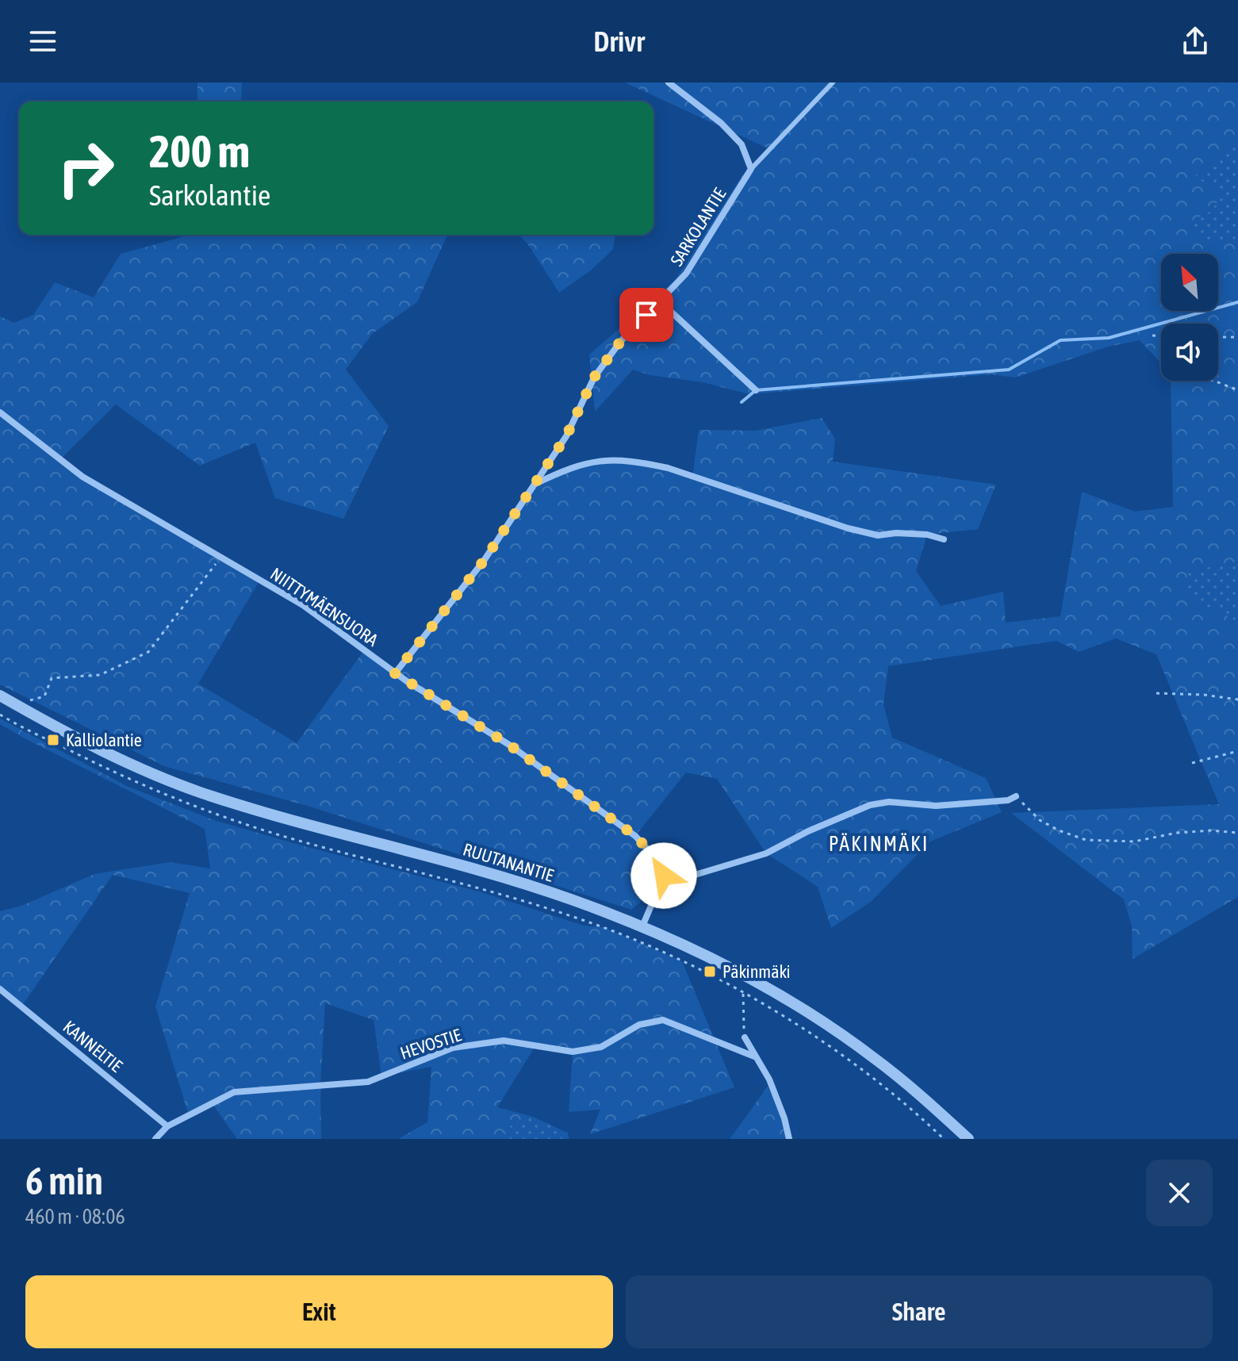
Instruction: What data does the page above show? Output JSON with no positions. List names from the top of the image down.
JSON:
{
  "streets": {
    "street": [
      "SARKOLANTIE",
      "NIITTYMÄENSUORA",
      "RUUTANANTIE",
      "HEVOSTIE",
      "KANNELTIE"
    ]
  },
  "crossings": [
    ["SARKOLANTIE", "NIITTYMÄENSUORA"],
    ["HEVOSTIE", "KANNELTIE"]
  ],
  "districts": ["PÄKINMÄKI"],
  "places": {
    "transit": ["Kalliolantie", "Päkinmäki"]
  },
  "north": "top left",
  "page": {
    "header": "Drivr",
    "turn": ["200 m", "Sarkolantie"],
    "heading": ["6 min", "460 m · 08:06"],
    "buttons": ["Exit", "Share"]
  }
}
